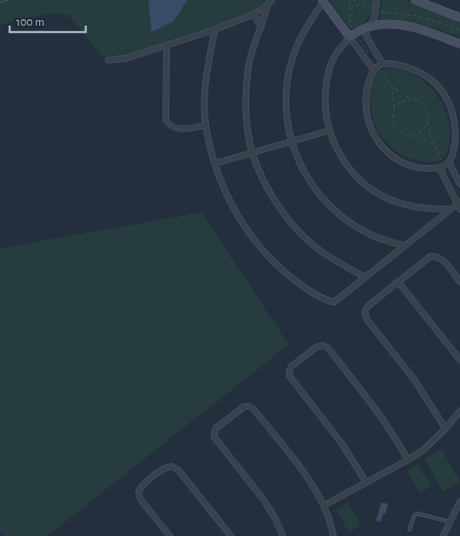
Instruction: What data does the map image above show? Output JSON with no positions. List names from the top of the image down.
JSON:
{
  "scale_bar": "100 m"
}
